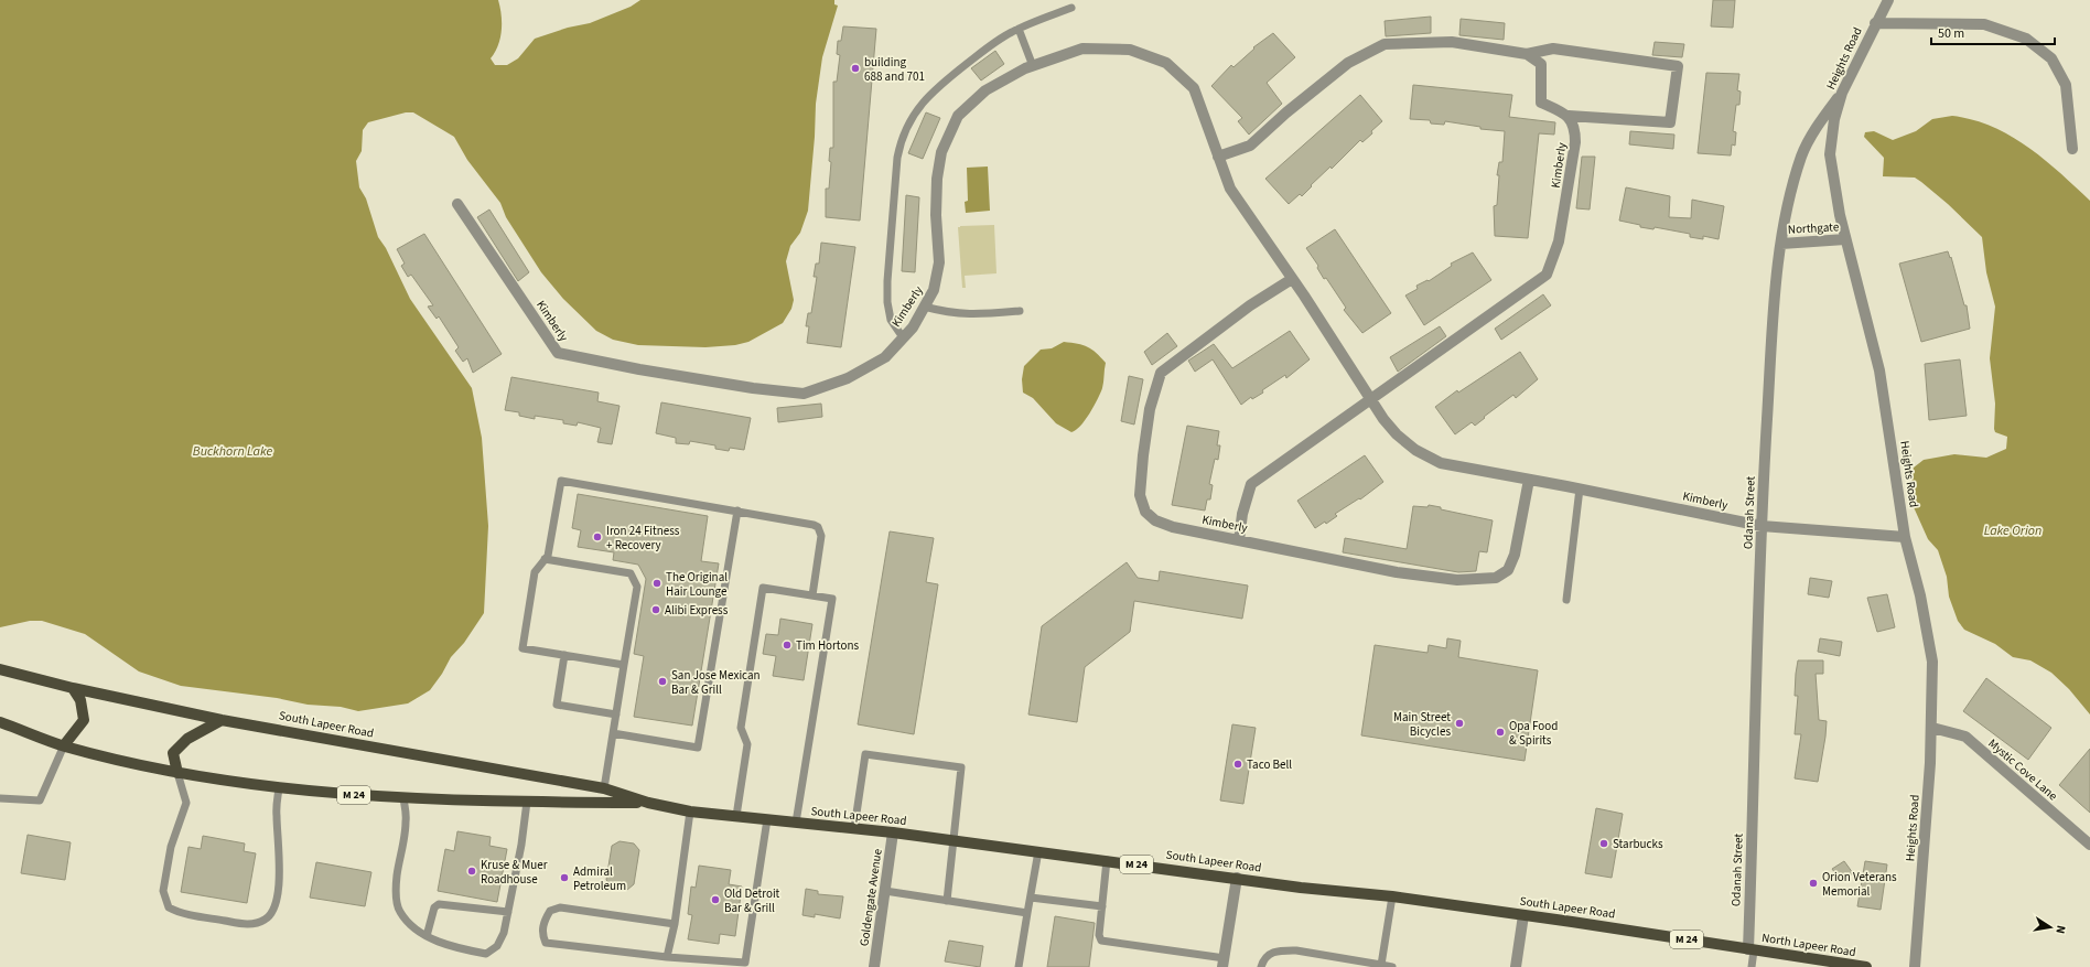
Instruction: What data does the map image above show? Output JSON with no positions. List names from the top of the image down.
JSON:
{
  "streets": {
    "main road": ["South Lapeer Road", "M 24", "North Lapeer Road"],
    "street": [
      "Heights Road",
      "Kimberly",
      "Northgate",
      "Odanah Street",
      "Mystic Cove Lane",
      "Goldengate Avenue"
    ]
  },
  "crossings": [
    ["Heights Road", "Kimberly"],
    ["Heights Road", "Northgate"],
    ["Heights Road", "Odanah Street"],
    ["Heights Road", "Mystic Cove Lane"],
    ["Kimberly", "Odanah Street"],
    ["Northgate", "Odanah Street"],
    ["Odanah Street", "South Lapeer Road"],
    ["Odanah Street", "North Lapeer Road"],
    ["South Lapeer Road", "Goldengate Avenue"],
    ["South Lapeer Road", "North Lapeer Road"]
  ],
  "water": ["Buckhorn Lake", "Lake Orion"],
  "places": [
    "building 688 and 701",
    "Iron 24 Fitness + Recovery",
    "The Original Hair Lounge",
    "Alibi Express",
    "Tim Hortons",
    "San Jose Mexican Bar & Grill",
    "Main Street Bicycles",
    "Opa Food & Spirits",
    "Taco Bell",
    "Starbucks",
    "Kruse & Muer Roadhouse",
    "Admiral Petroleum",
    "Orion Veterans Memorial",
    "Old Detroit Bar & Grill"
  ],
  "scale_bar": "50 m",
  "north": "right"
}
